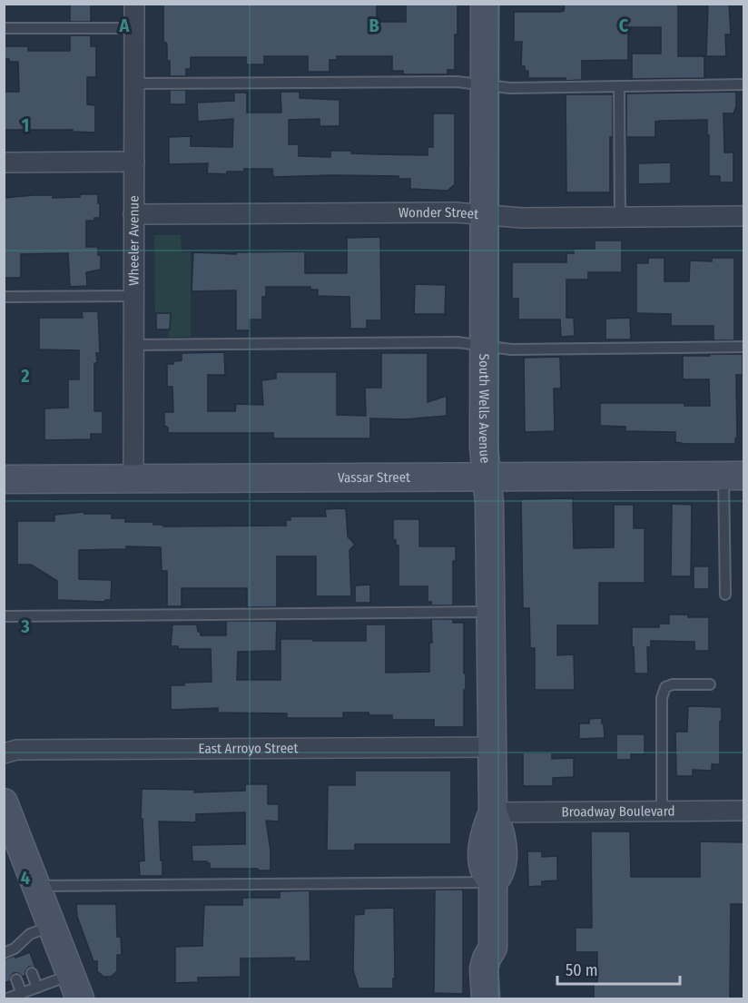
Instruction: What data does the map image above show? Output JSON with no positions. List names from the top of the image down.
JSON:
{
  "streets": {
    "main road": ["South Wells Avenue", "Vassar Street"],
    "street": [
      "Wonder Street",
      "Wheeler Avenue",
      "East Arroyo Street",
      "Broadway Boulevard"
    ]
  },
  "crossings": [
    ["Wonder Street", "Wheeler Avenue"],
    ["Wonder Street", "South Wells Avenue"],
    ["Wheeler Avenue", "Vassar Street"],
    ["South Wells Avenue", "Vassar Street"],
    ["South Wells Avenue", "East Arroyo Street"],
    ["South Wells Avenue", "Broadway Boulevard"]
  ],
  "scale_bar": "50 m",
  "grid": {
    "columns": ["A", "B", "C"],
    "rows": [
      "1",
      "2",
      "3",
      "4"
    ]
  }
}
